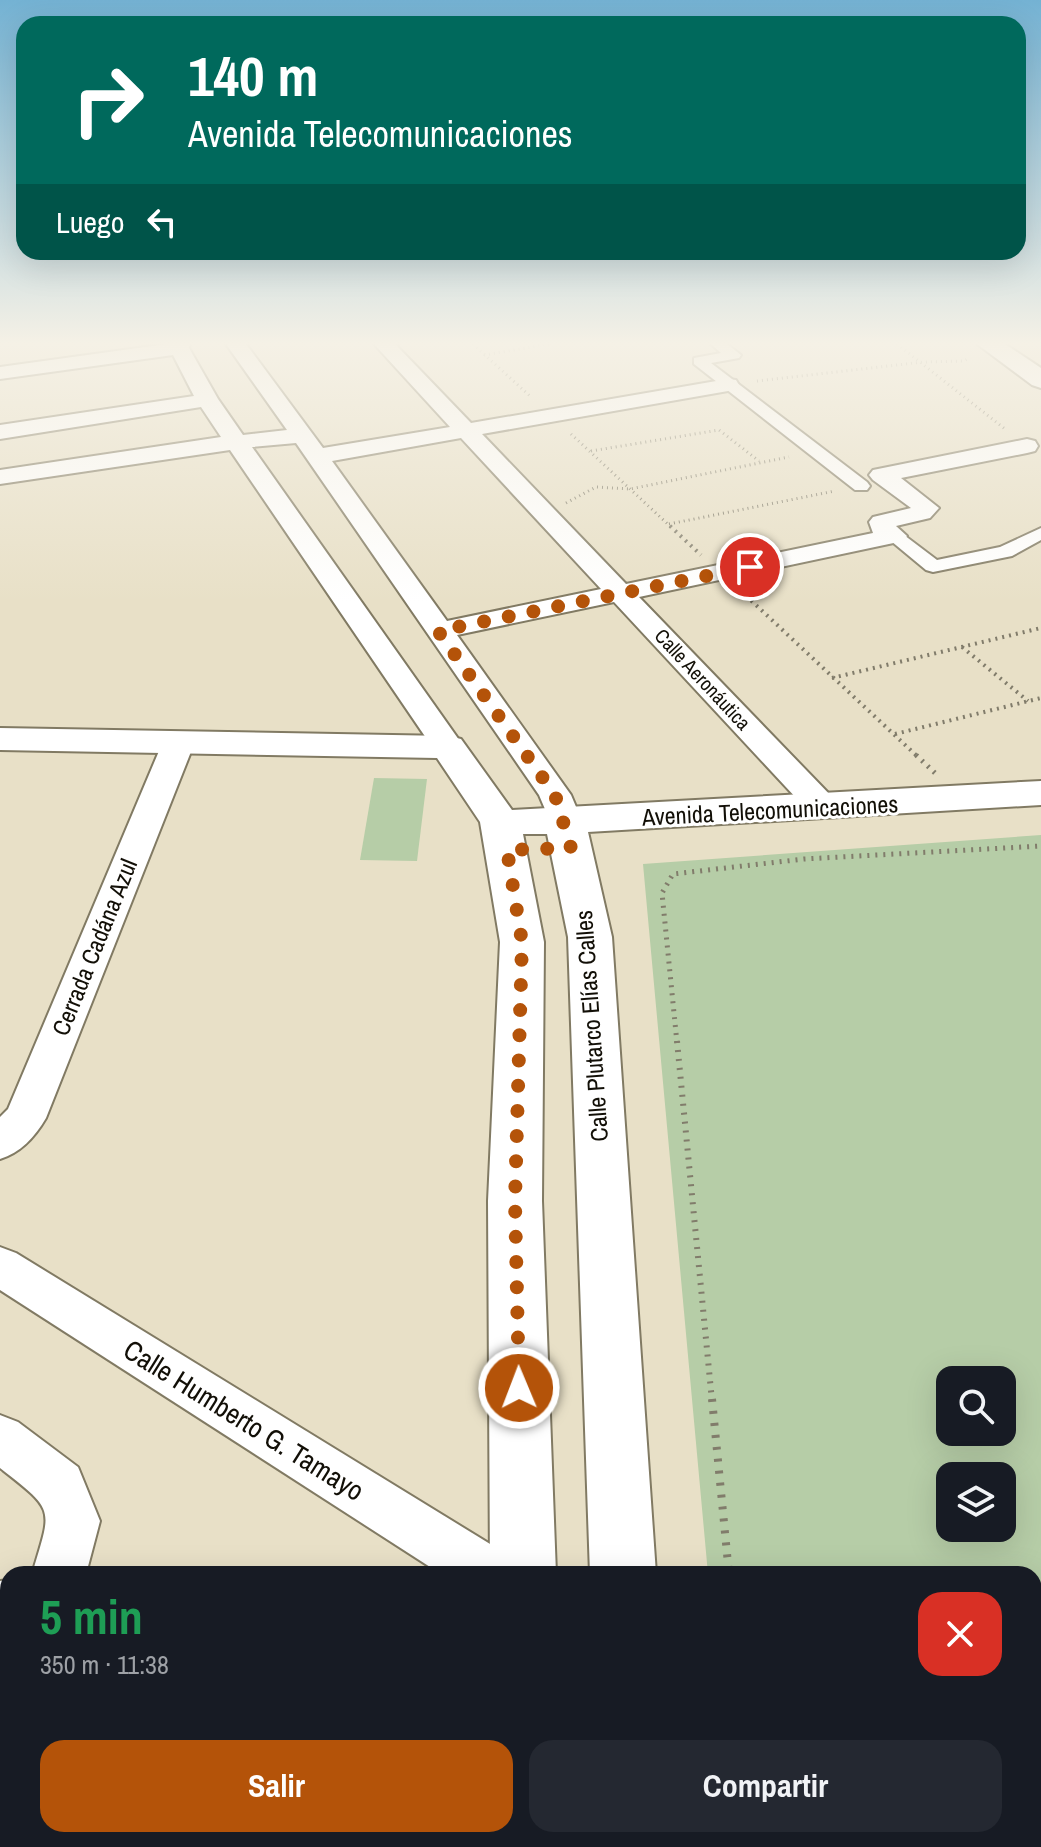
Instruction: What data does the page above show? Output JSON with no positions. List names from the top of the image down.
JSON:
{
  "streets": {
    "street": [
      "Calle Aeronáutica",
      "Avenida Telecomunicaciones",
      "Cerrada Cadána Azul",
      "Calle Plutarco Elías Calles",
      "Calle Humberto G. Tamayo"
    ]
  },
  "crossings": [
    ["Calle Aeronáutica", "Avenida Telecomunicaciones"],
    ["Avenida Telecomunicaciones", "Calle Plutarco Elías Calles"]
  ],
  "page": {
    "turn": ["140 m", "Avenida Telecomunicaciones"],
    "then": "Luego",
    "heading": ["5 min", "350 m · 11:38"],
    "buttons": ["Salir", "Compartir"]
  }
}
